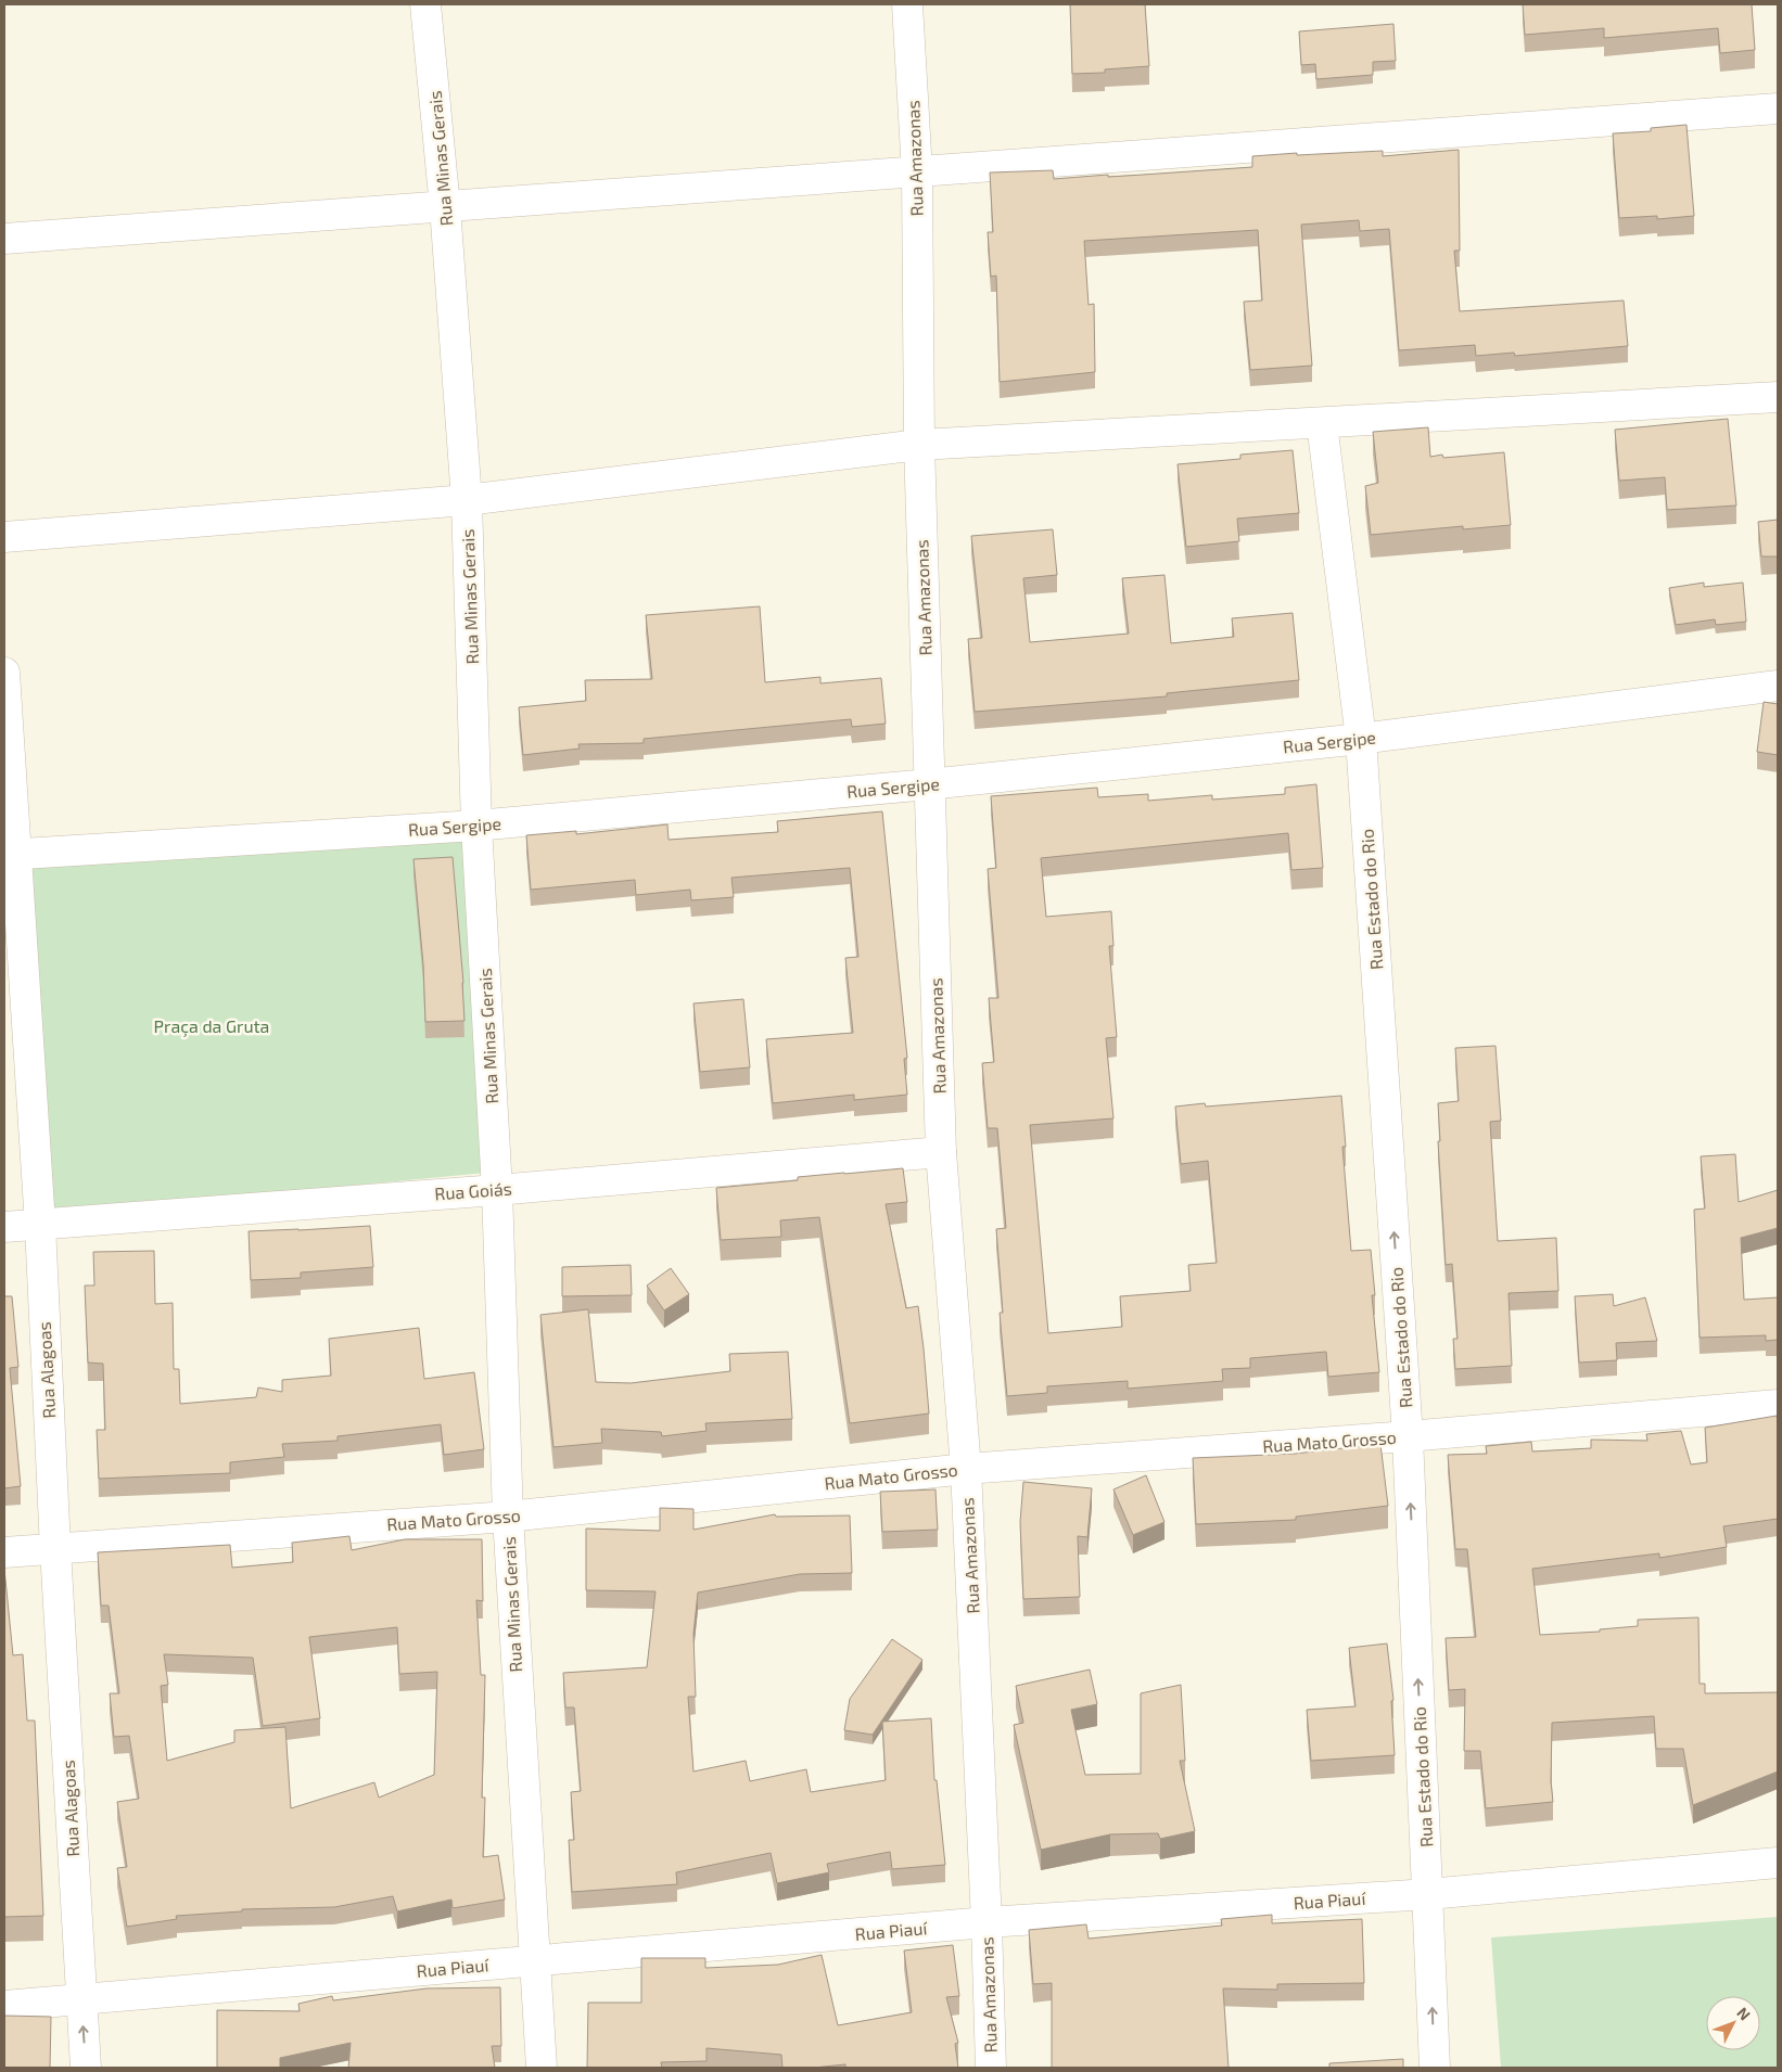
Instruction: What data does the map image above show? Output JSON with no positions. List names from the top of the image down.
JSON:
{
  "streets": {
    "street": [
      "Rua Minas Gerais",
      "Rua Amazonas",
      "Rua Sergipe",
      "Rua Estado do Rio",
      "Rua Goiás",
      "Rua Alagoas",
      "Rua Mato Grosso",
      "Rua Piauí"
    ]
  },
  "crossings": [
    ["Rua Minas Gerais", "Rua Sergipe"],
    ["Rua Minas Gerais", "Rua Goiás"],
    ["Rua Minas Gerais", "Rua Mato Grosso"],
    ["Rua Minas Gerais", "Rua Piauí"],
    ["Rua Amazonas", "Rua Sergipe"],
    ["Rua Amazonas", "Rua Goiás"],
    ["Rua Amazonas", "Rua Mato Grosso"],
    ["Rua Amazonas", "Rua Piauí"],
    ["Rua Sergipe", "Rua Estado do Rio"],
    ["Rua Sergipe", "Rua Alagoas"],
    ["Rua Estado do Rio", "Rua Mato Grosso"],
    ["Rua Estado do Rio", "Rua Piauí"],
    ["Rua Goiás", "Rua Alagoas"],
    ["Rua Alagoas", "Rua Mato Grosso"],
    ["Rua Alagoas", "Rua Piauí"]
  ],
  "one_way": ["Rua Estado do Rio"],
  "parks": ["Praça da Gruta"],
  "north": "top right"
}
